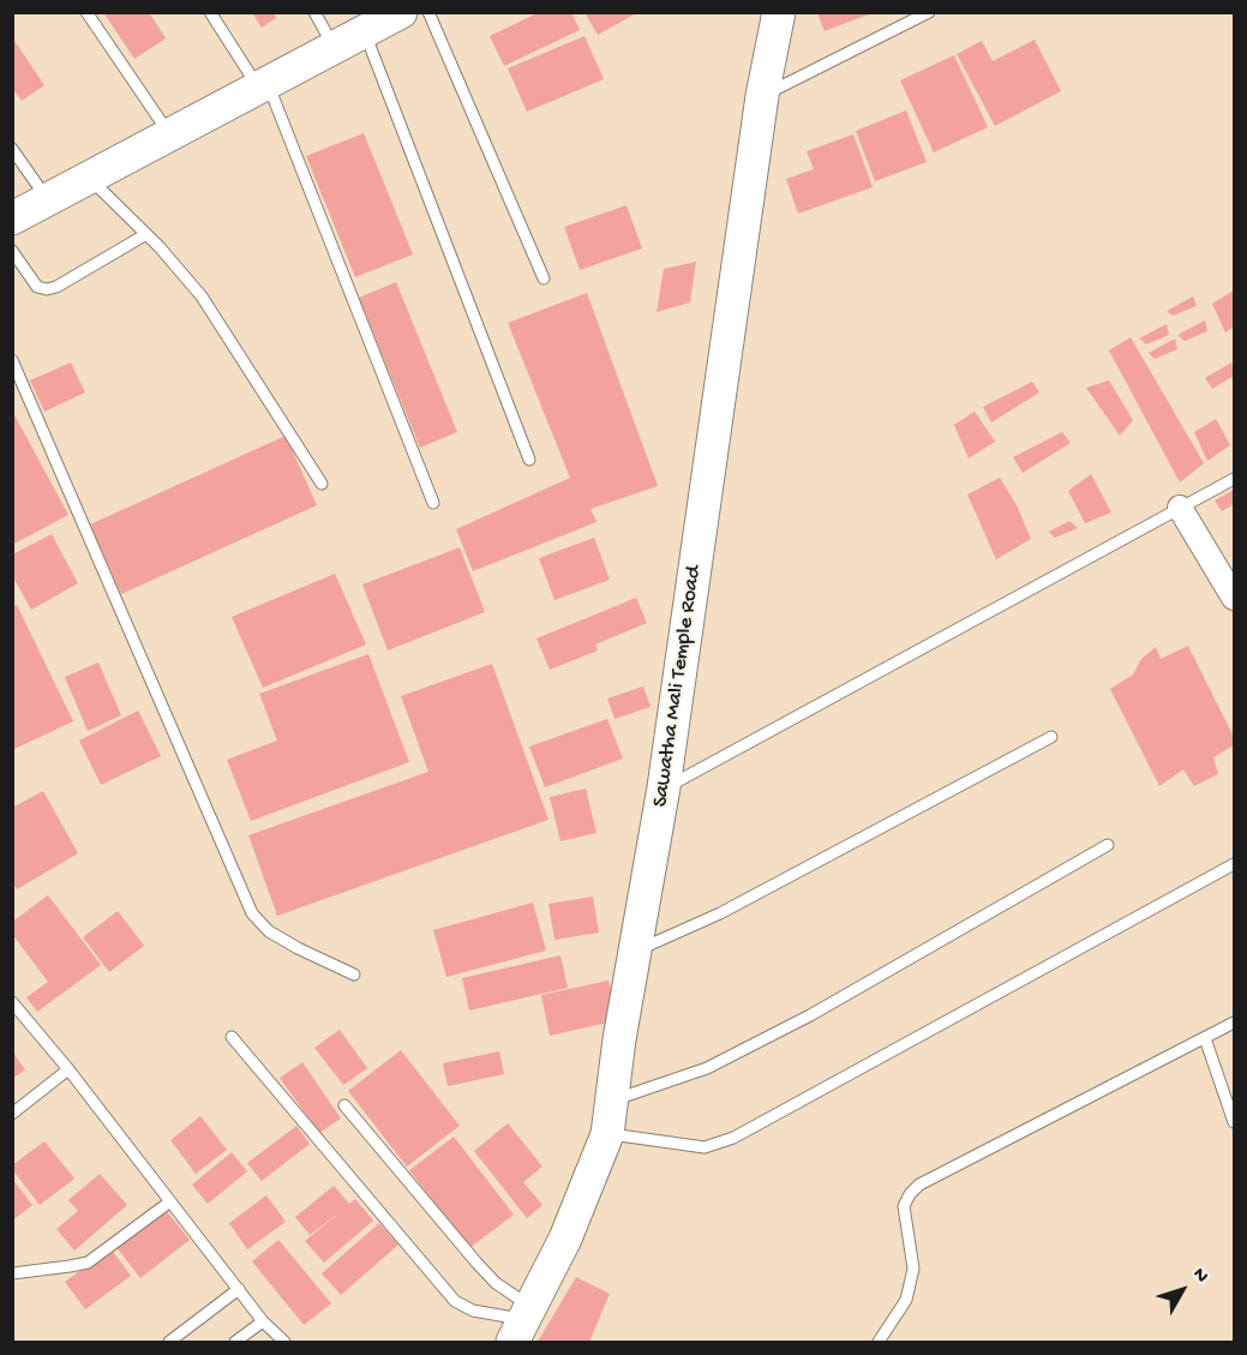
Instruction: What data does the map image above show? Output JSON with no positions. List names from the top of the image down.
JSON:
{
  "streets": {
    "street": ["Sawatha Mali Temple Road"]
  },
  "north": "top right"
}
